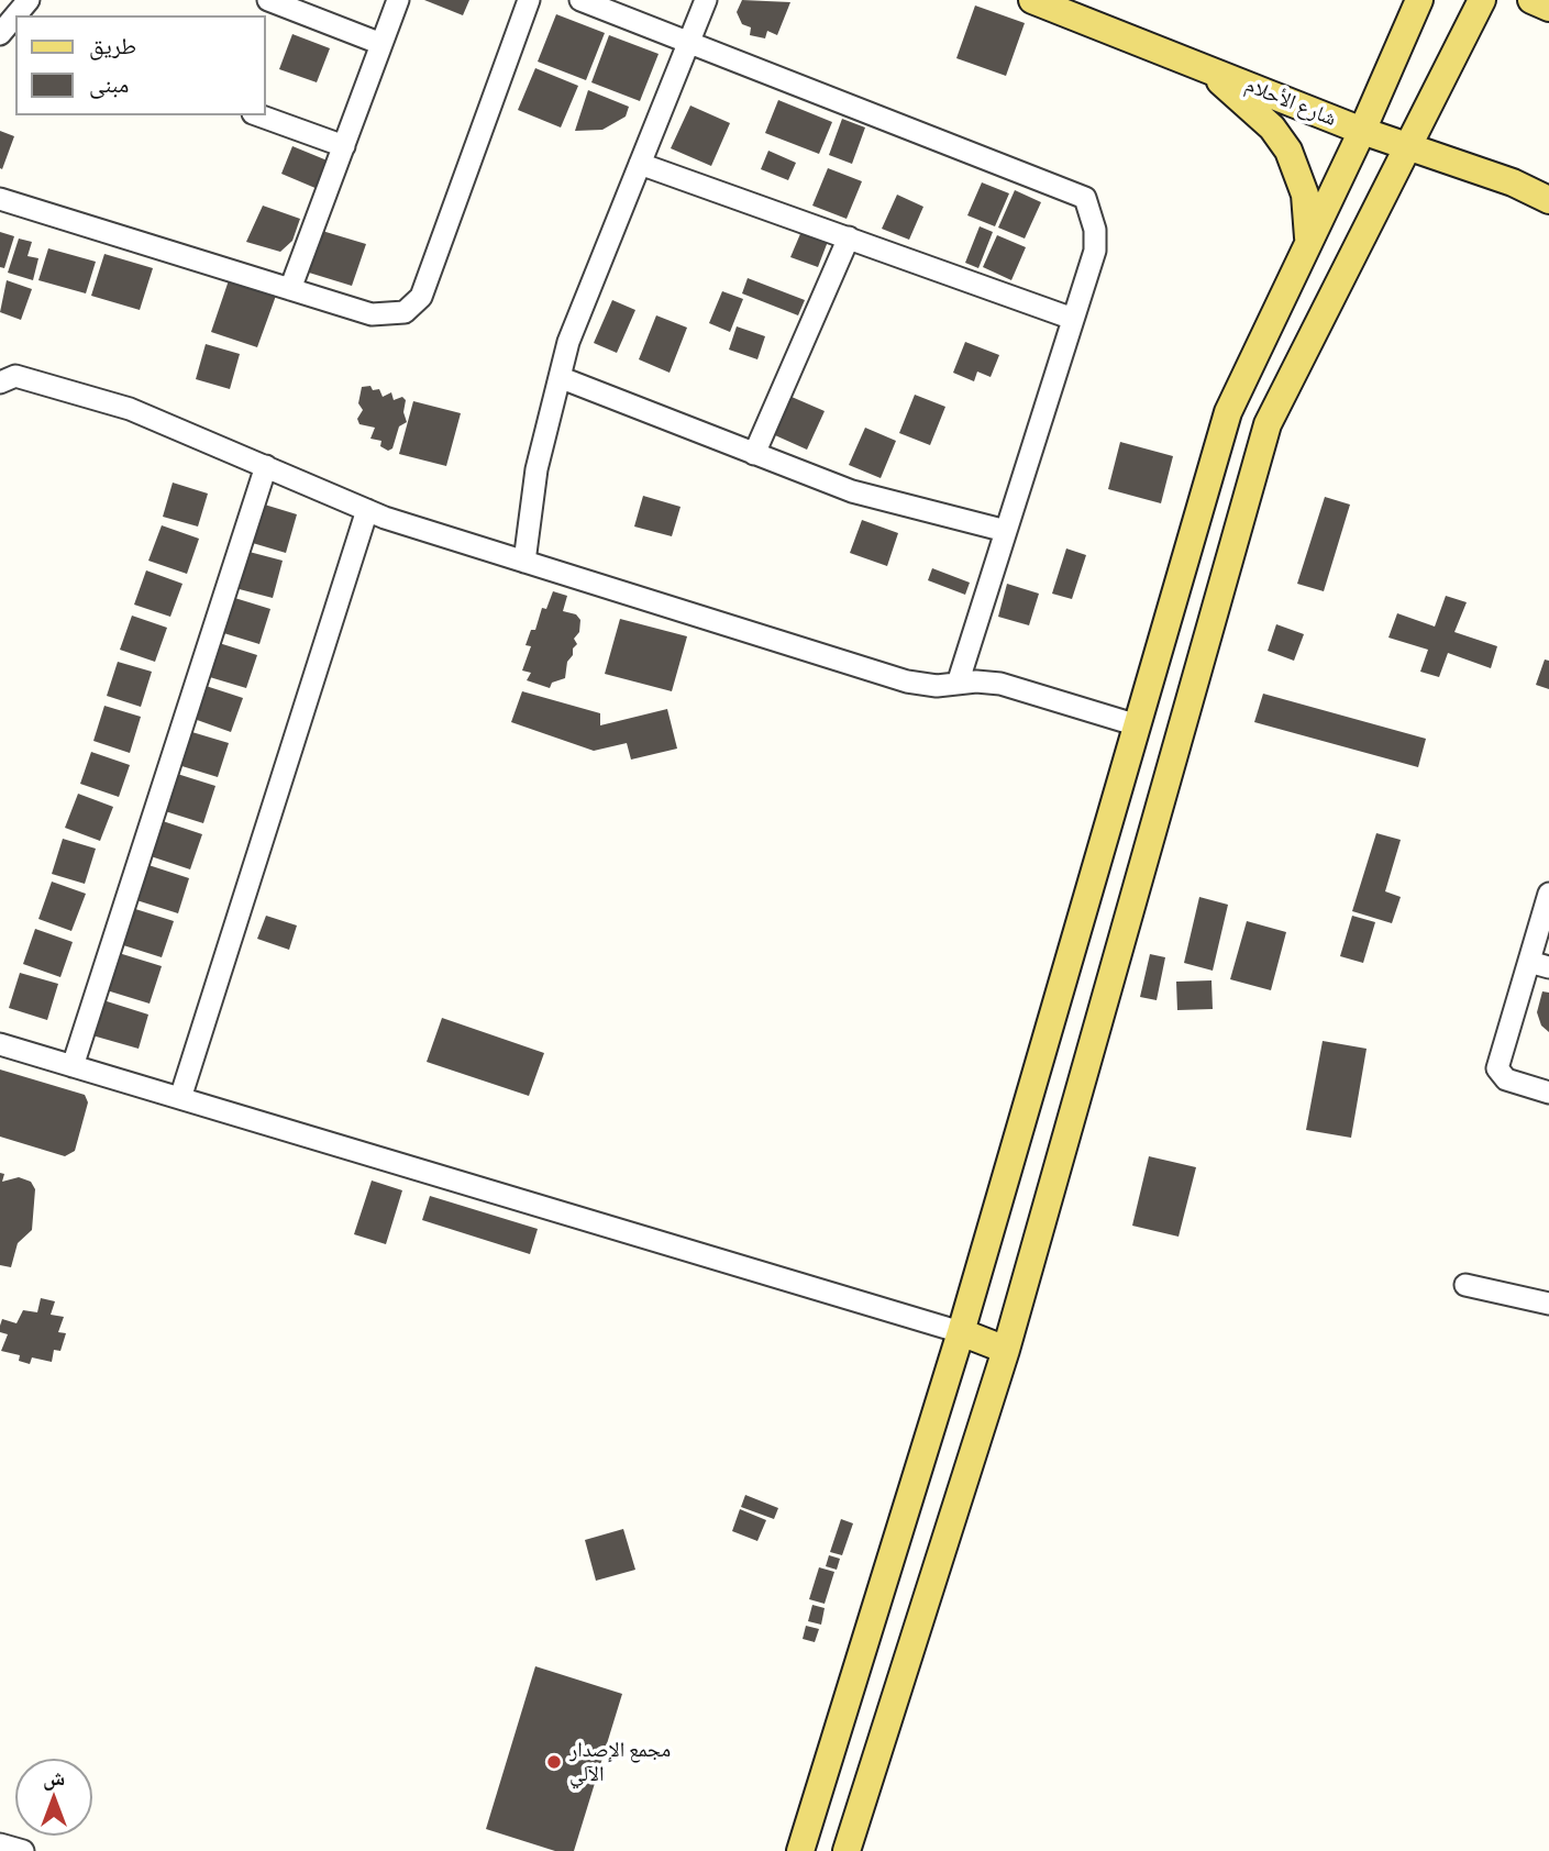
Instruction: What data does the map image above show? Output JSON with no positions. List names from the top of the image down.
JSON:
{
  "streets": {
    "main road": ["شارع الأحلام"]
  },
  "places": ["مجمع الإصدار الآلي"],
  "legend": ["طريق", "مبنى"],
  "north": "top"
}
